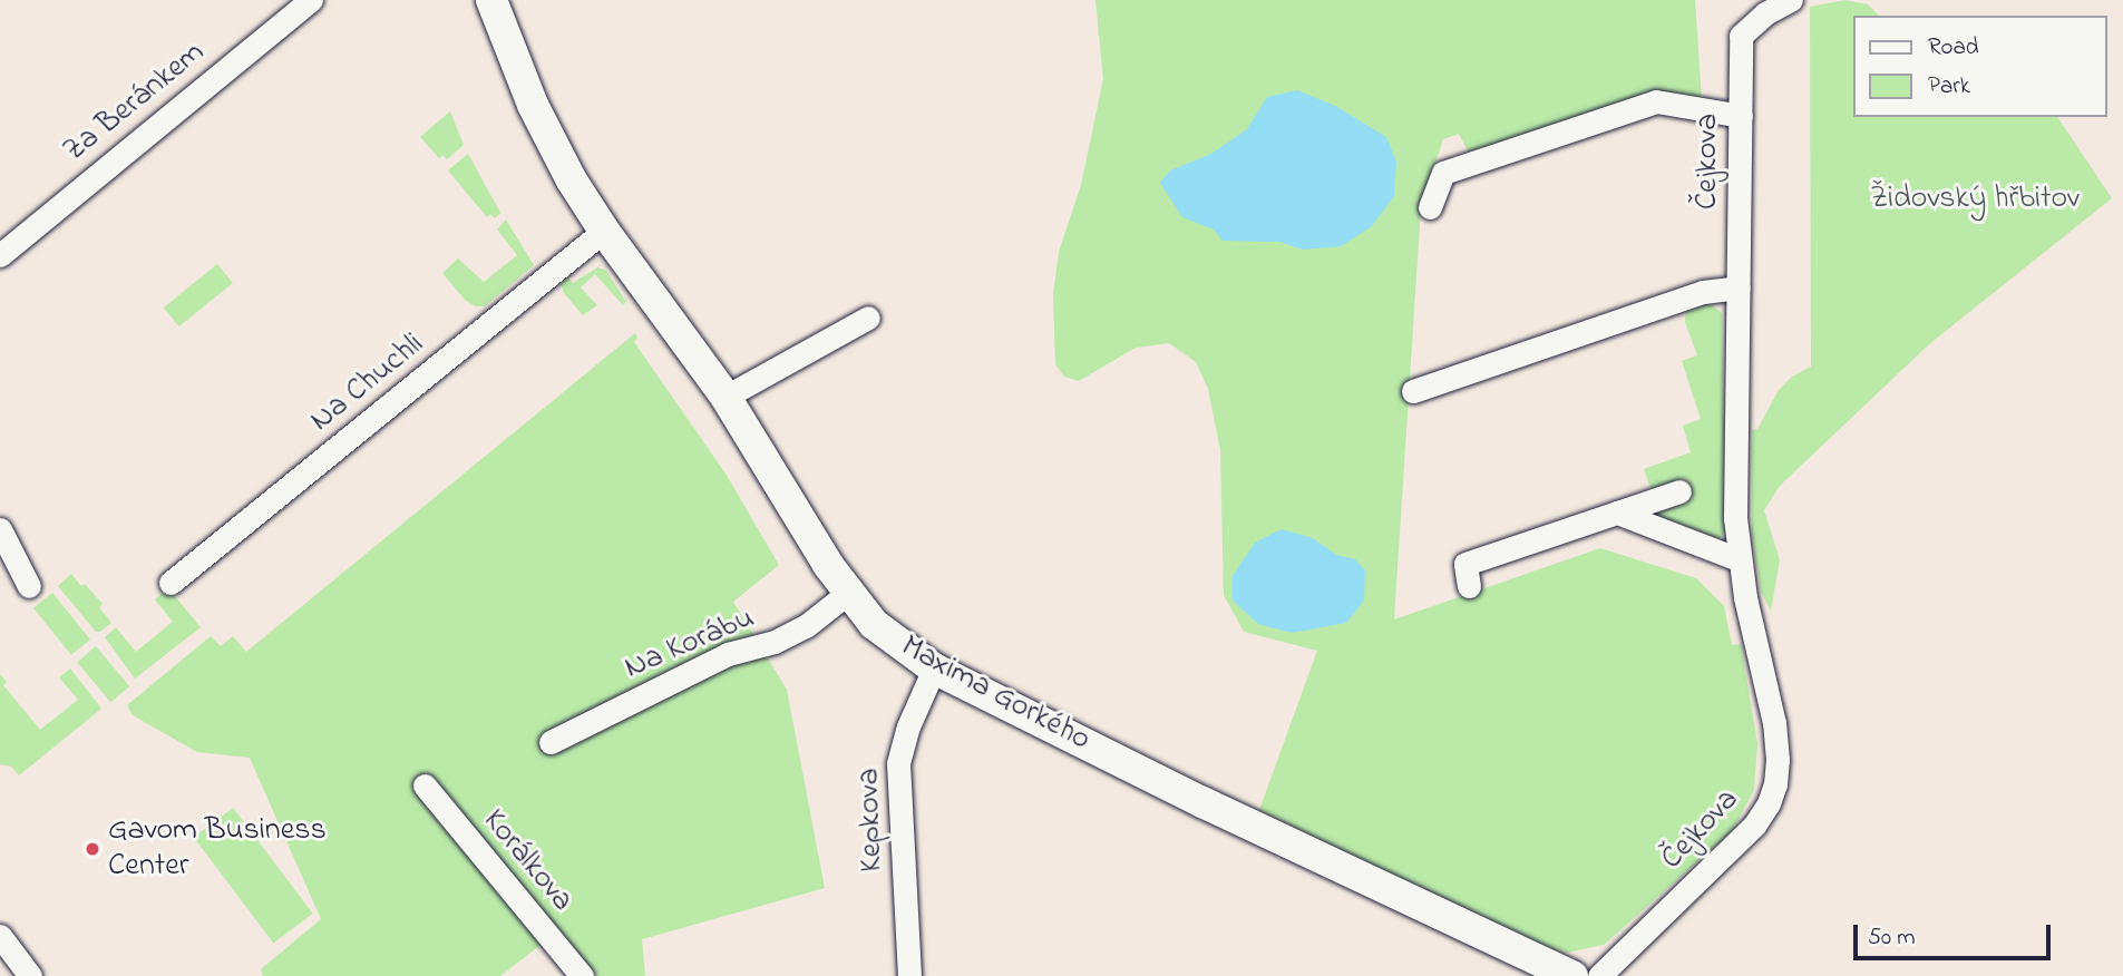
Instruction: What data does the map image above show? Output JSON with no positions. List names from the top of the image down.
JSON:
{
  "streets": {
    "street": [
      "Za Beránkem",
      "Čejkova",
      "Na Chuchli",
      "Na Korábu",
      "Maxima Gorkého",
      "Kepkova",
      "Korálkova"
    ]
  },
  "crossings": [
    ["Na Chuchli", "Maxima Gorkého"],
    ["Na Korábu", "Maxima Gorkého"],
    ["Maxima Gorkého", "Kepkova"]
  ],
  "parks": ["Židovský hřbitov"],
  "places": ["Gavom Business Center"],
  "legend": ["Road", "Park"],
  "scale_bar": "50 m"
}
